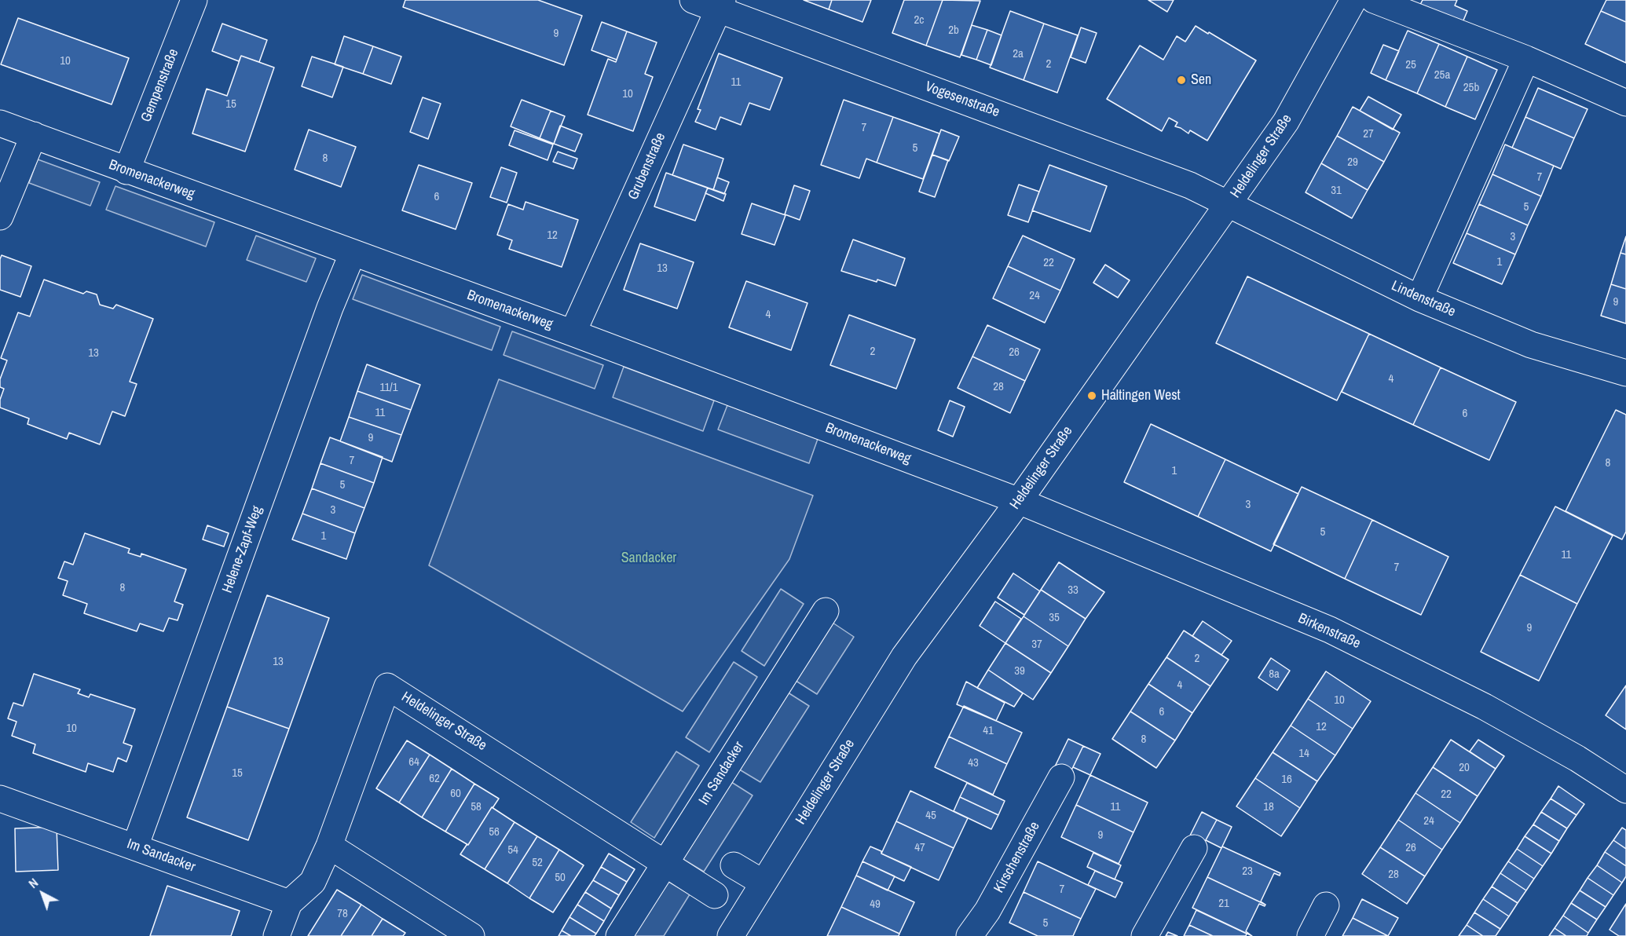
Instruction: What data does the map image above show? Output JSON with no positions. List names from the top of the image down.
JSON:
{
  "streets": {
    "street": [
      "Gempenstraße",
      "Vogesenstraße",
      "Heldelinger Straße",
      "Grubenstraße",
      "Bromenackerweg",
      "Lindenstraße",
      "Helene-Zapf-Weg",
      "Birkenstraße",
      "Im Sandacker",
      "Kirschenstraße"
    ]
  },
  "crossings": [
    ["Gempenstraße", "Bromenackerweg"],
    ["Vogesenstraße", "Heldelinger Straße"],
    ["Vogesenstraße", "Grubenstraße"],
    ["Vogesenstraße", "Lindenstraße"],
    ["Heldelinger Straße", "Bromenackerweg"],
    ["Heldelinger Straße", "Lindenstraße"],
    ["Heldelinger Straße", "Birkenstraße"],
    ["Heldelinger Straße", "Im Sandacker"],
    ["Grubenstraße", "Bromenackerweg"],
    ["Bromenackerweg", "Helene-Zapf-Weg"],
    ["Bromenackerweg", "Birkenstraße"],
    ["Helene-Zapf-Weg", "Im Sandacker"]
  ],
  "parks": ["Sandacker"],
  "places": ["Sen", "Haltingen West"],
  "house_numbers": [
    "2c",
    "2b",
    "9",
    "2a",
    "10",
    "2",
    "25",
    "25a",
    "11",
    "25b",
    "10",
    "15",
    "7",
    "27",
    "5",
    "8",
    "29",
    "7",
    "31",
    "6",
    "5",
    "12",
    "3",
    "1",
    "22",
    "13",
    "24",
    "9",
    "4",
    "2",
    "26",
    "13",
    "4",
    "28",
    "11/1",
    "11",
    "6",
    "9",
    "7",
    "8",
    "1",
    "5",
    "3",
    "3",
    "5",
    "1",
    "11",
    "7",
    "8",
    "33",
    "35",
    "9",
    "37",
    "2",
    "13",
    "39",
    "8a",
    "4",
    "10",
    "6",
    "12",
    "10",
    "41",
    "8",
    "14",
    "64",
    "43",
    "20",
    "15",
    "62",
    "16",
    "60",
    "22",
    "58",
    "11",
    "18",
    "45",
    "24",
    "56",
    "9",
    "47",
    "26",
    "54",
    "52",
    "23",
    "28",
    "50",
    "7",
    "21",
    "49",
    "78",
    "5"
  ],
  "north": "top left"
}
